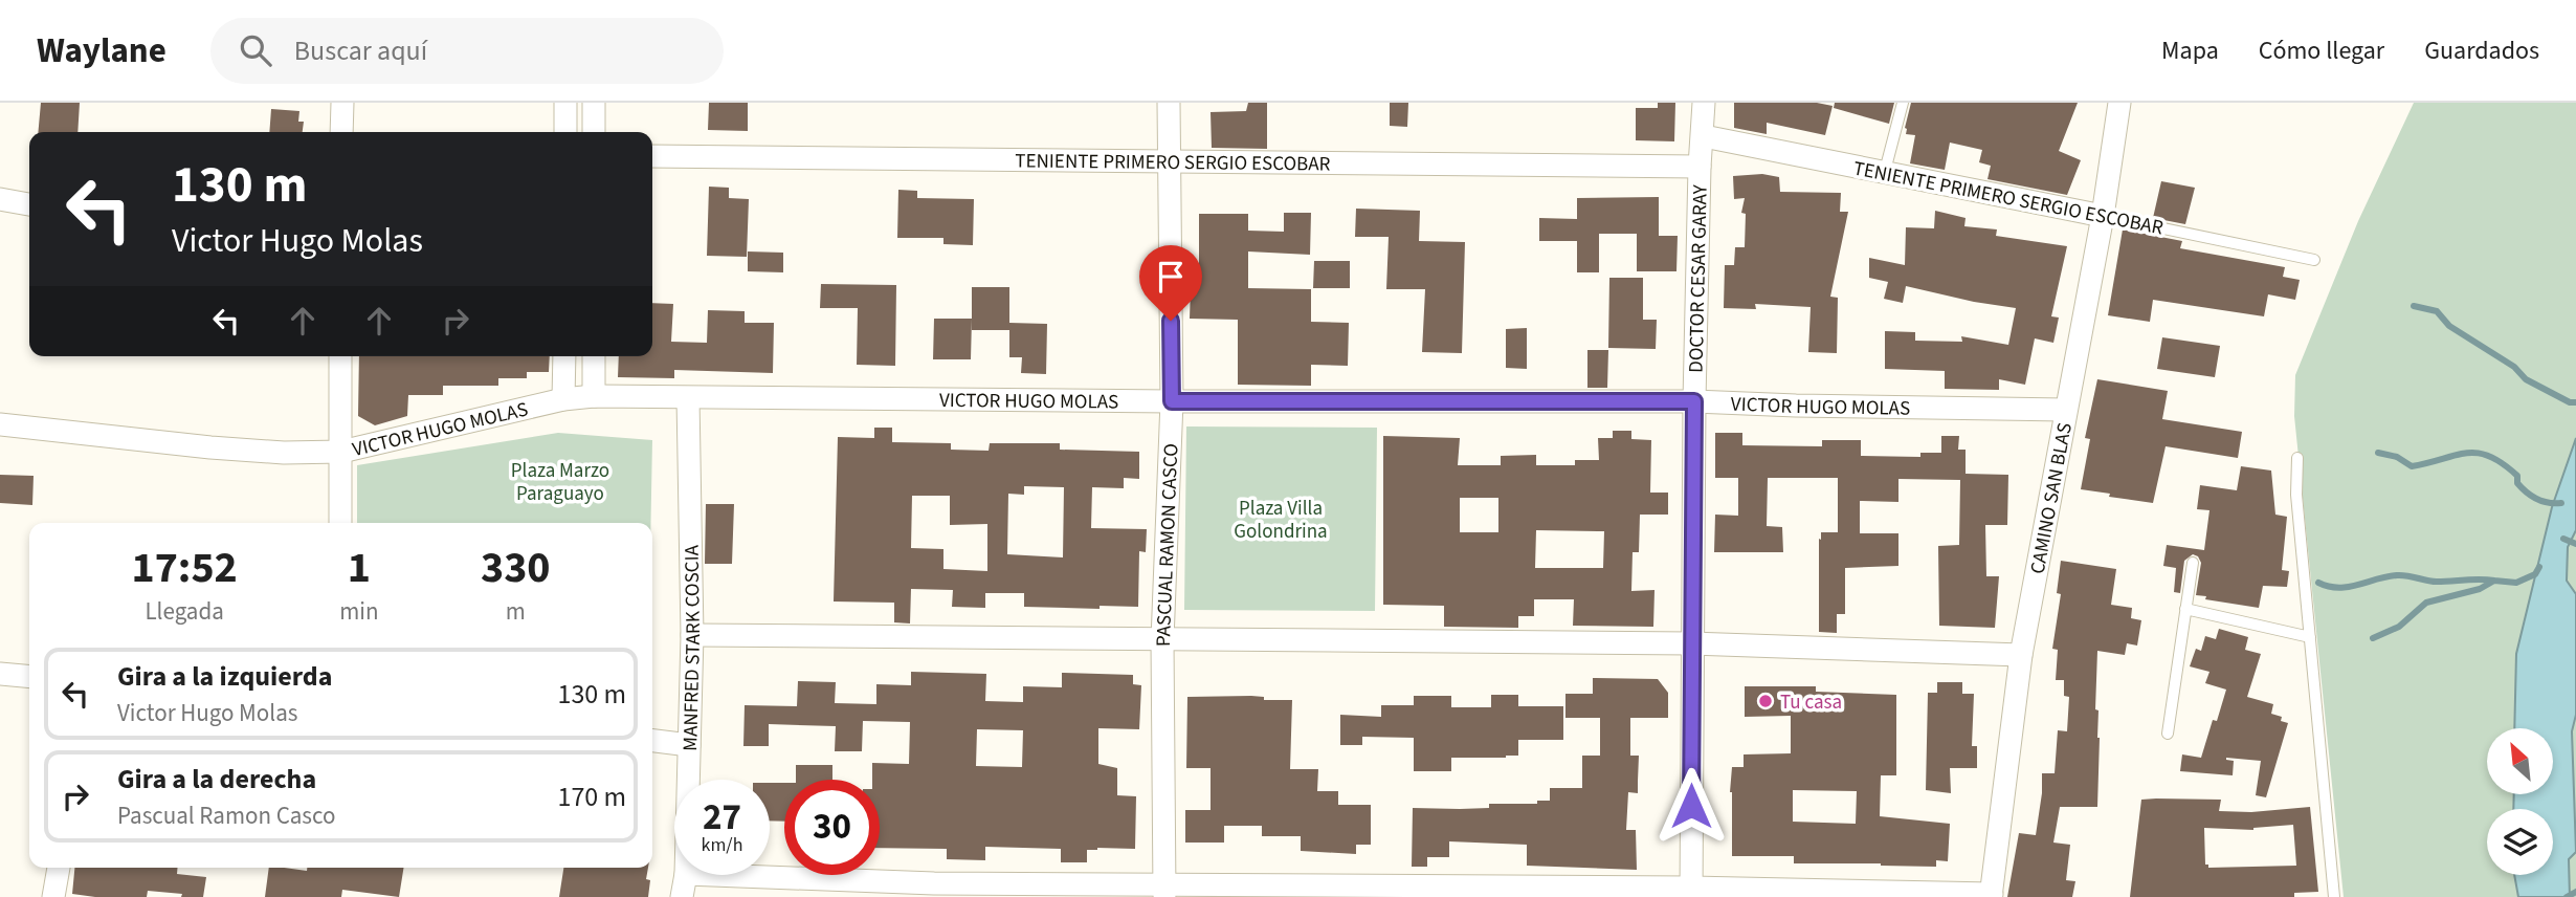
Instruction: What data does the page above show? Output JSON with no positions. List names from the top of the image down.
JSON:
{
  "streets": {
    "street": [
      "TENIENTE PRIMERO SERGIO ESCOBAR",
      "DOCTOR CESAR GARAY",
      "VICTOR HUGO MOLAS",
      "CAMINO SAN BLAS",
      "PASCUAL RAMON CASCO",
      "MANFRED STARK COSCIA"
    ]
  },
  "crossings": [
    ["TENIENTE PRIMERO SERGIO ESCOBAR", "DOCTOR CESAR GARAY"],
    ["TENIENTE PRIMERO SERGIO ESCOBAR", "CAMINO SAN BLAS"],
    ["TENIENTE PRIMERO SERGIO ESCOBAR", "PASCUAL RAMON CASCO"],
    ["DOCTOR CESAR GARAY", "VICTOR HUGO MOLAS"],
    ["VICTOR HUGO MOLAS", "CAMINO SAN BLAS"],
    ["VICTOR HUGO MOLAS", "PASCUAL RAMON CASCO"],
    ["VICTOR HUGO MOLAS", "MANFRED STARK COSCIA"]
  ],
  "parks": ["Plaza Marzo Paraguayo", "Plaza Villa Golondrina"],
  "places": ["Tu casa"],
  "north": "top left",
  "page": {
    "header": "Waylane",
    "search": "Buscar aquí",
    "nav": ["Mapa", "Cómo llegar", "Guardados"],
    "turn": ["130 m", "Victor Hugo Molas"],
    "eta": [
      "17:52",
      "Llegada",
      "1",
      "min",
      "330",
      "m"
    ],
    "list": [
      {
        "name": "Gira a la izquierda",
        "note": "Victor Hugo Molas",
        "value": "130 m"
      },
      {
        "name": "Gira a la derecha",
        "note": "Pascual Ramon Casco",
        "value": "170 m"
      }
    ],
    "speed": "27 km/h",
    "limit": "30"
  }
}
